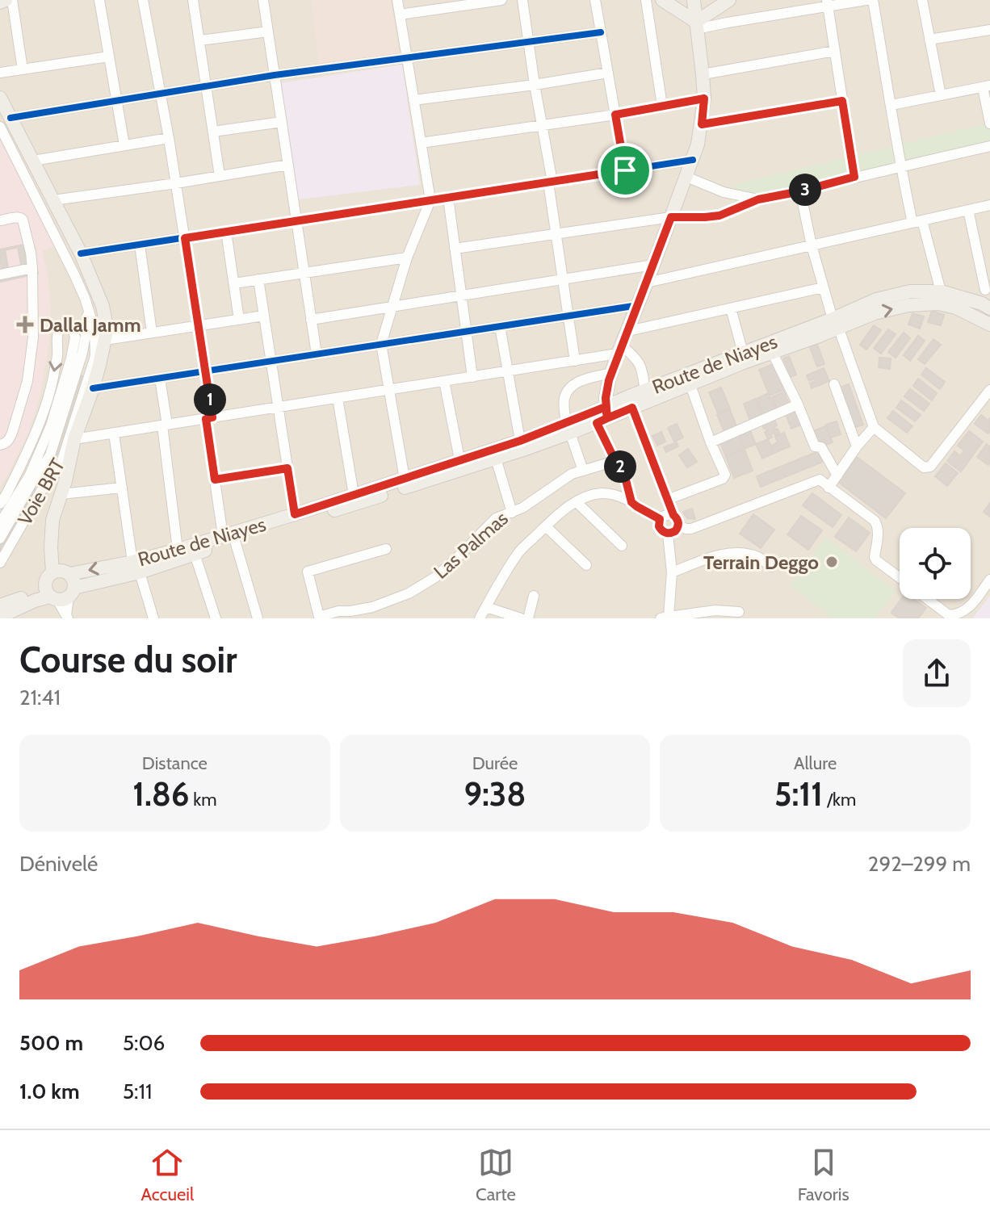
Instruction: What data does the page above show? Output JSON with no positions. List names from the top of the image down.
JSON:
{
  "streets": {
    "main road": ["Route de Niayes"],
    "street": ["Voie BRT", "Las Palmas"]
  },
  "crossings": [
    ["Route de Niayes", "Las Palmas"]
  ],
  "places": {
    "health": ["Dallal Jamm"],
    "other": ["Terrain Deggo"]
  },
  "page": {
    "pins": ["3", "1", "2"],
    "heading": ["Course du soir", "21:41"],
    "stats": [
      ["Distance", "1.86 km"],
      ["Durée", "9:38"],
      ["Allure", "5:11 /km"]
    ],
    "chart": ["Dénivelé", "292–299 m"],
    "list": [
      {
        "name": "500 m",
        "note": "5:06"
      },
      {
        "name": "1.0 km",
        "note": "5:11"
      }
    ],
    "tabs": ["Accueil", "Carte", "Favoris"]
  }
}
